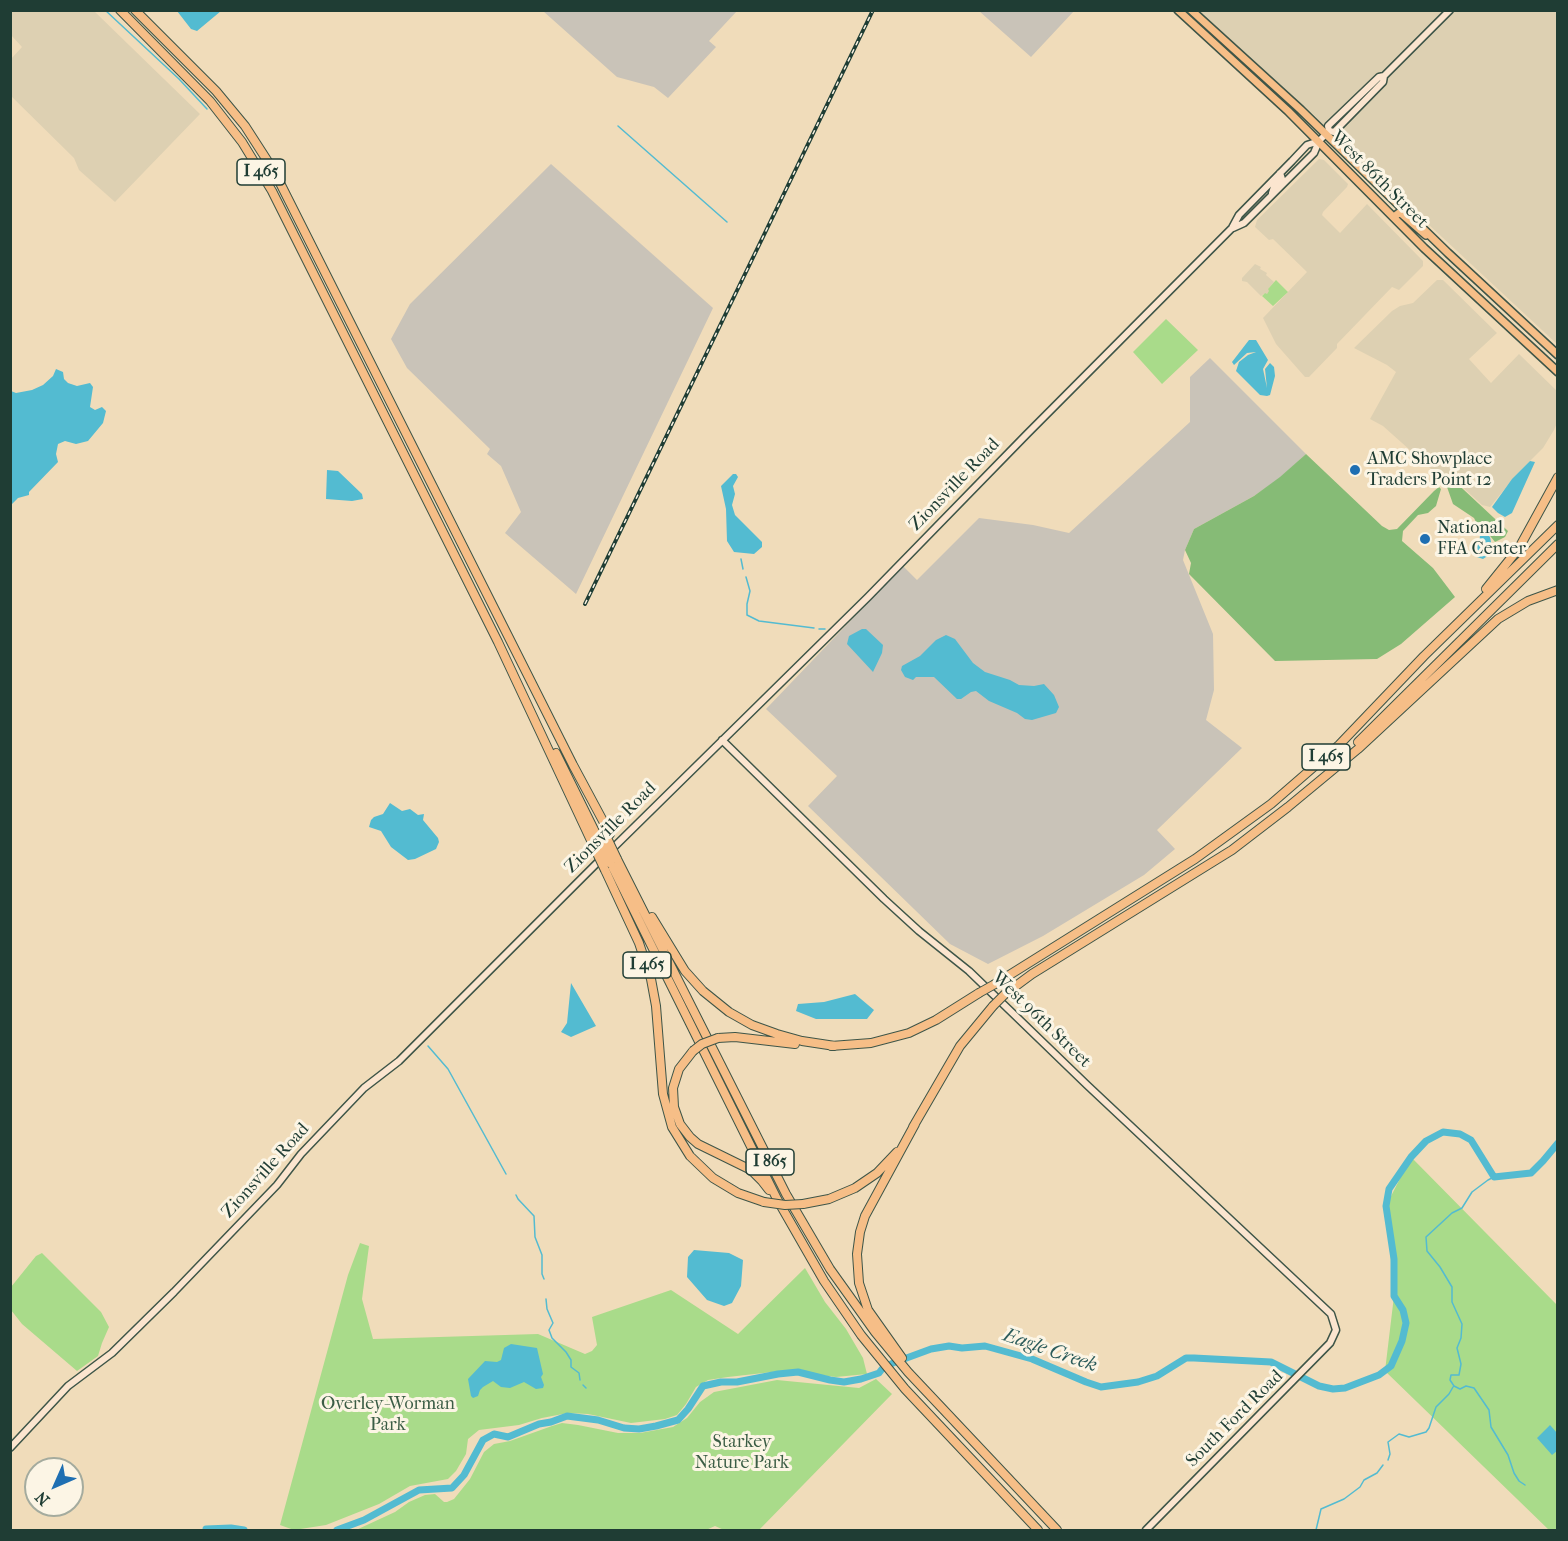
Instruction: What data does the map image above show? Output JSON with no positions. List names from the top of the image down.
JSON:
{
  "streets": {
    "highway": ["I 465", "I 865"],
    "main road": [
      "West 86th Street",
      "Zionsville Road",
      "West 96th Street",
      "South Ford Road"
    ]
  },
  "crossings": [
    ["I 465", "I 865"],
    ["West 86th Street", "Zionsville Road"],
    ["Zionsville Road", "West 96th Street"],
    ["West 96th Street", "South Ford Road"]
  ],
  "water": ["Eagle Creek"],
  "parks": ["Overley-Worman Park", "Starkey Nature Park"],
  "places": ["AMC Showplace Traders Point 12", "National FFA Center"],
  "north": "bottom left"
}
